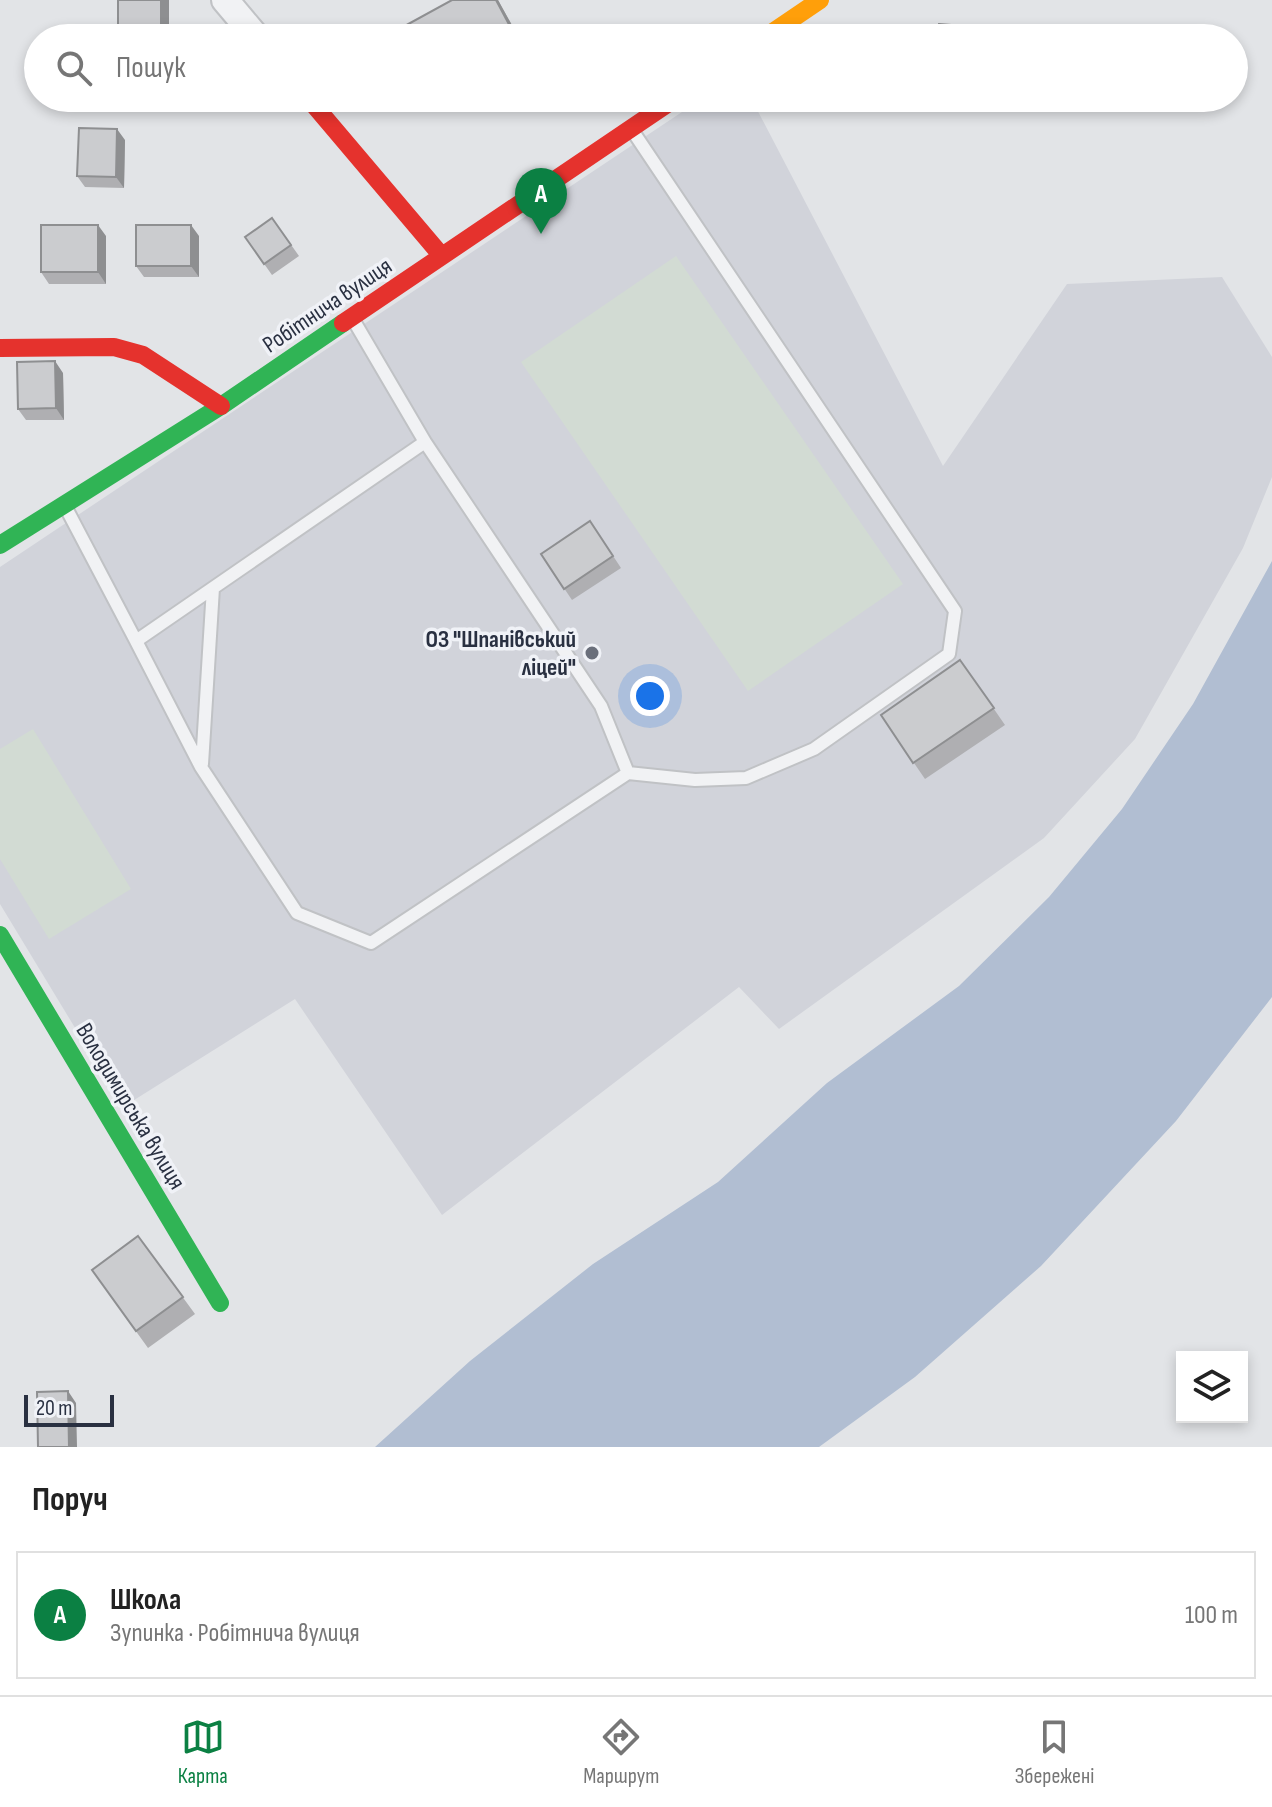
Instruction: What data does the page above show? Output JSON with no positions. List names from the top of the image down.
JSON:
{
  "streets": {
    "street": ["Робітнича вулиця", "Володимирська вулиця"]
  },
  "places": ["ОЗ \"Шпанівський ліцей\""],
  "scale_bar": "20 m",
  "page": {
    "search": "Пошук",
    "pins": "A",
    "scale": "20 m",
    "heading": "Поруч",
    "list": [
      {
        "mark": "A",
        "name": "Школа",
        "note": "Зупинка · Робітнича вулиця",
        "value": "100 m"
      }
    ],
    "nav": ["Карта", "Маршрут", "Збережені"]
  }
}
